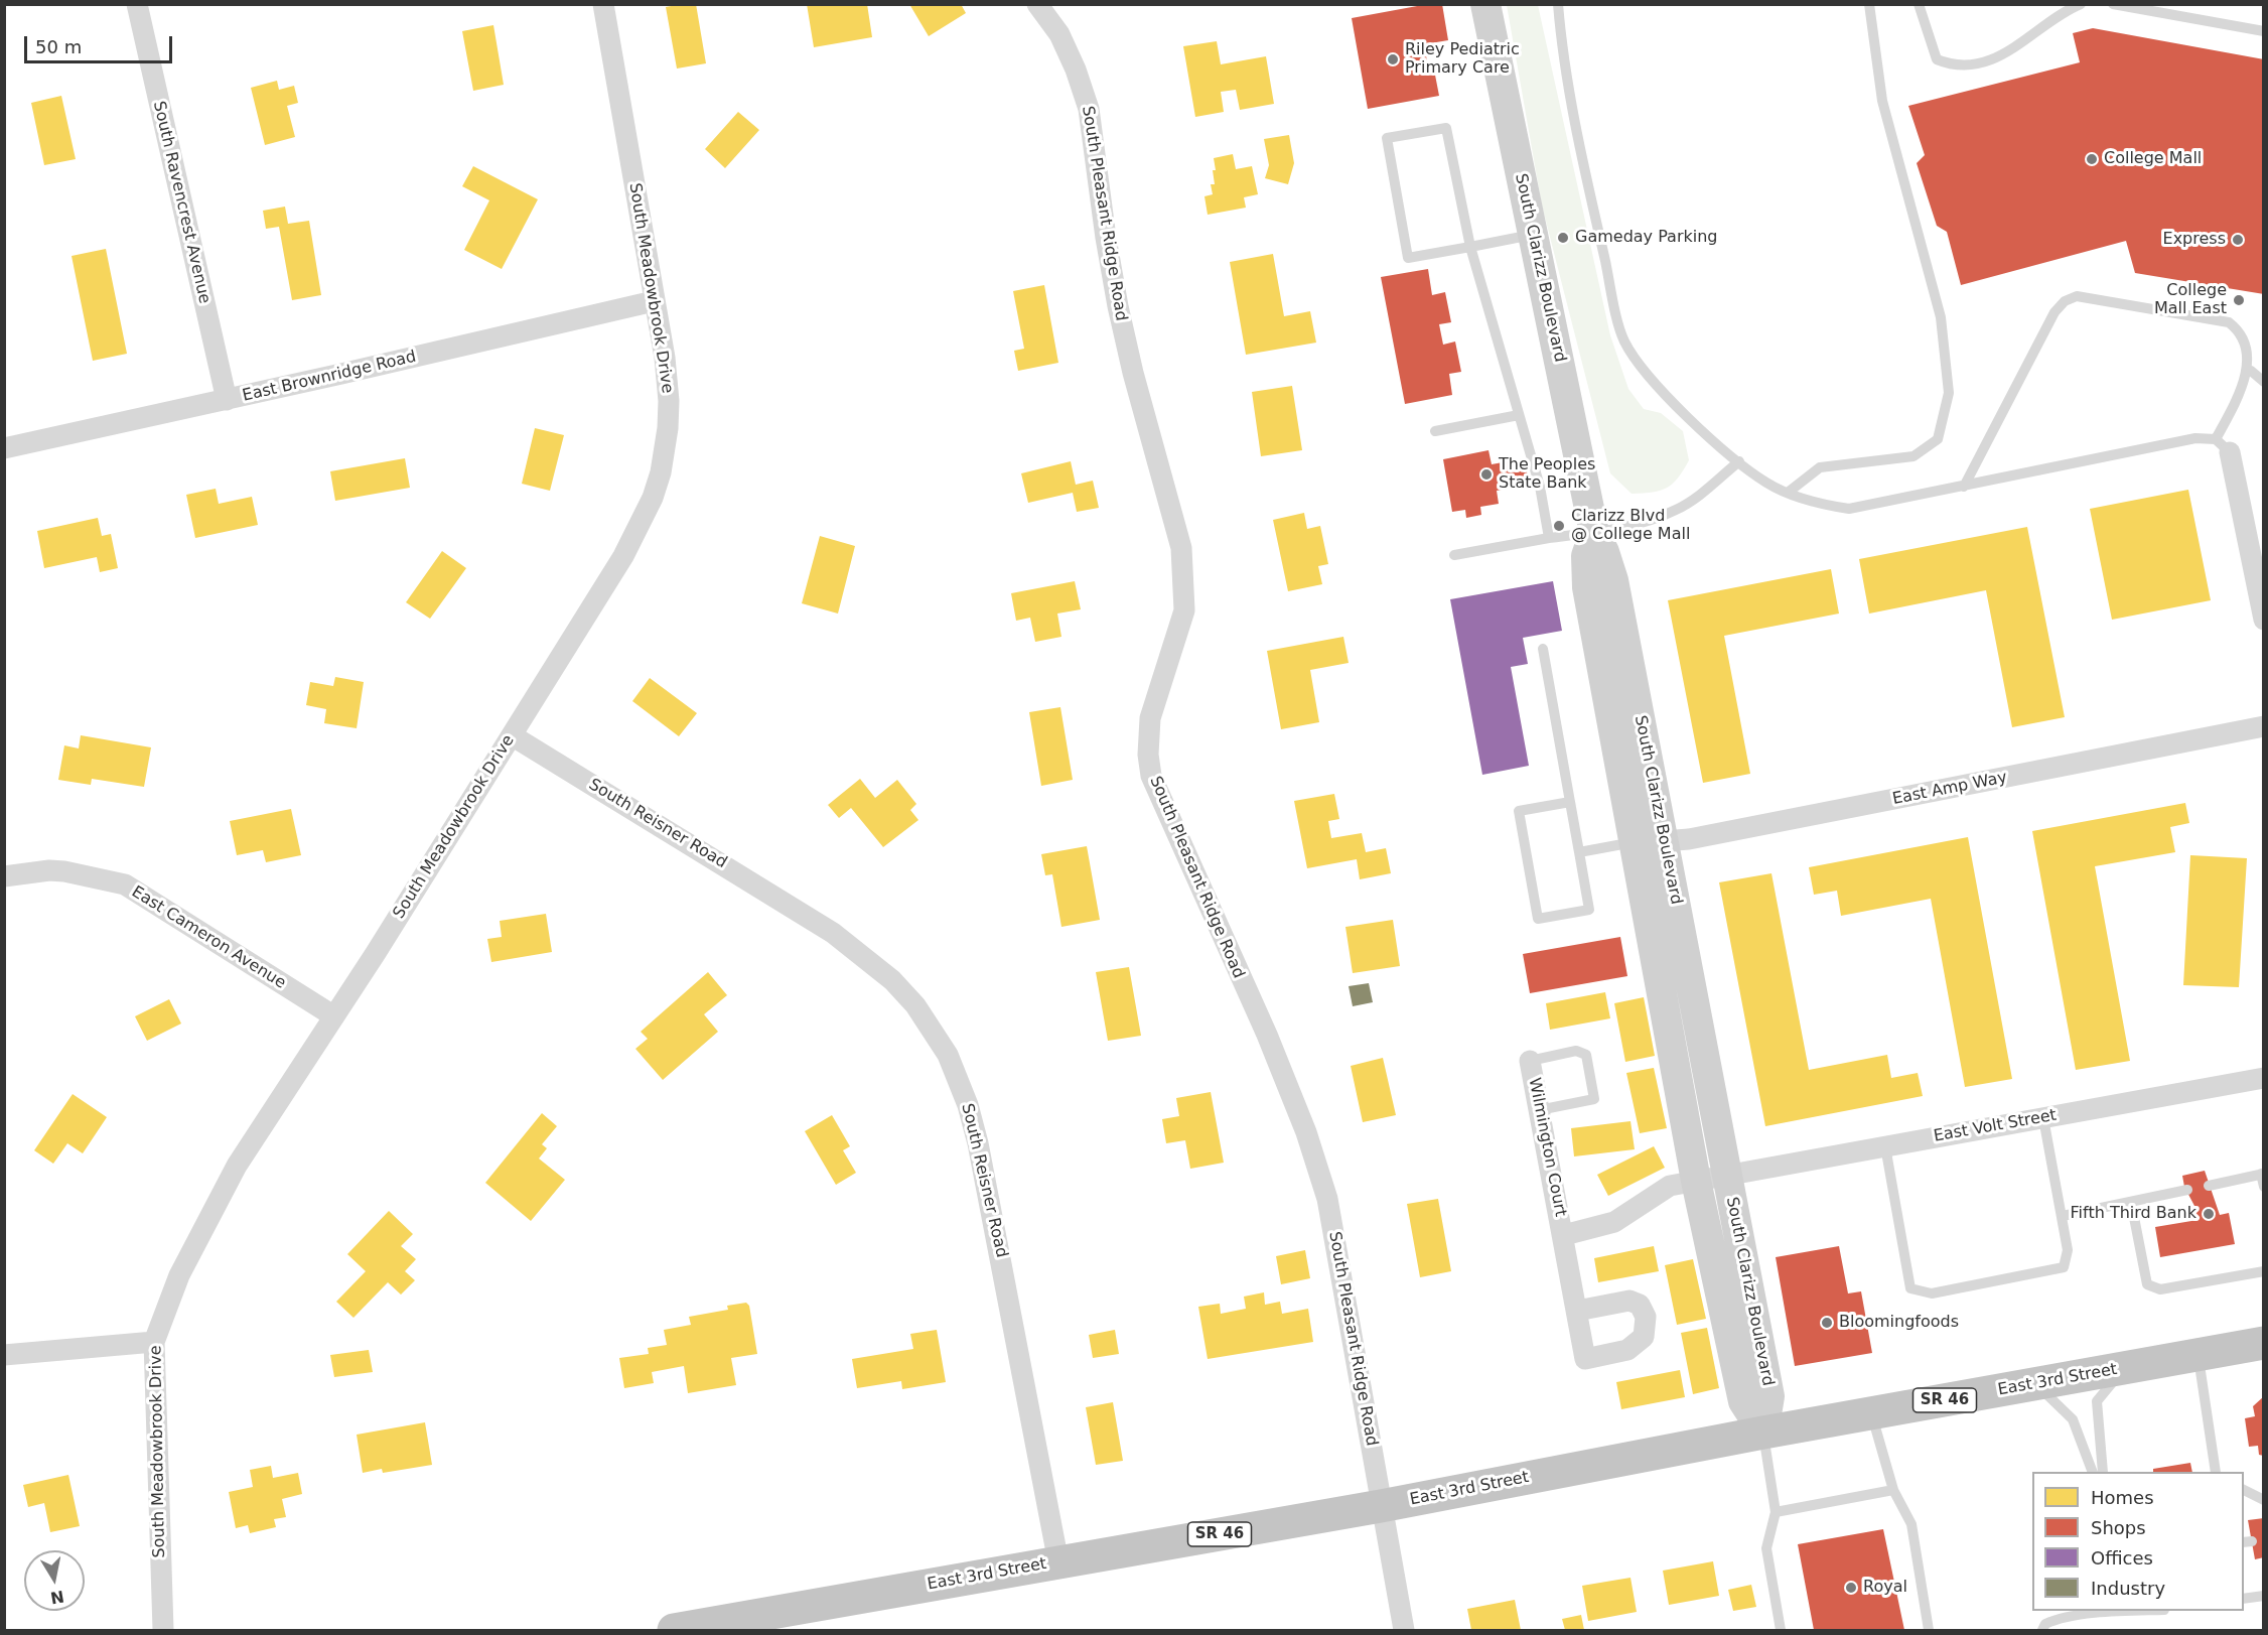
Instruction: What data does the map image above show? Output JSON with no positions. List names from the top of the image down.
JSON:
{
  "streets": {
    "highway": ["East 3rd Street", "SR 46"],
    "street": [
      "South Ravencrest Avenue",
      "South Pleasant Ridge Road",
      "South Clarizz Boulevard",
      "South Meadowbrook Drive",
      "East Brownridge Road",
      "East Amp Way",
      "South Reisner Road",
      "East Cameron Avenue",
      "East Volt Street",
      "Wilmington Court"
    ]
  },
  "crossings": [
    ["South Ravencrest Avenue", "East Brownridge Road"],
    ["South Pleasant Ridge Road", "East 3rd Street"],
    ["South Clarizz Boulevard", "East Amp Way"],
    ["South Clarizz Boulevard", "East Volt Street"],
    ["South Clarizz Boulevard", "Wilmington Court"],
    ["South Clarizz Boulevard", "East 3rd Street"],
    ["South Meadowbrook Drive", "East Brownridge Road"],
    ["South Meadowbrook Drive", "South Reisner Road"],
    ["South Meadowbrook Drive", "East Cameron Avenue"],
    ["South Reisner Road", "East 3rd Street"],
    ["East Volt Street", "Wilmington Court"]
  ],
  "places": [
    "Riley Pediatric Primary Care",
    "College Mall",
    "Gameday Parking",
    "Express",
    "College Mall East",
    "The Peoples State Bank",
    "Clarizz Blvd @ College Mall",
    "Fifth Third Bank",
    "Bloomingfoods",
    "Royal"
  ],
  "legend": [
    "Homes",
    "Shops",
    "Offices",
    "Industry"
  ],
  "scale_bar": "50 m",
  "north": "bottom"
}
